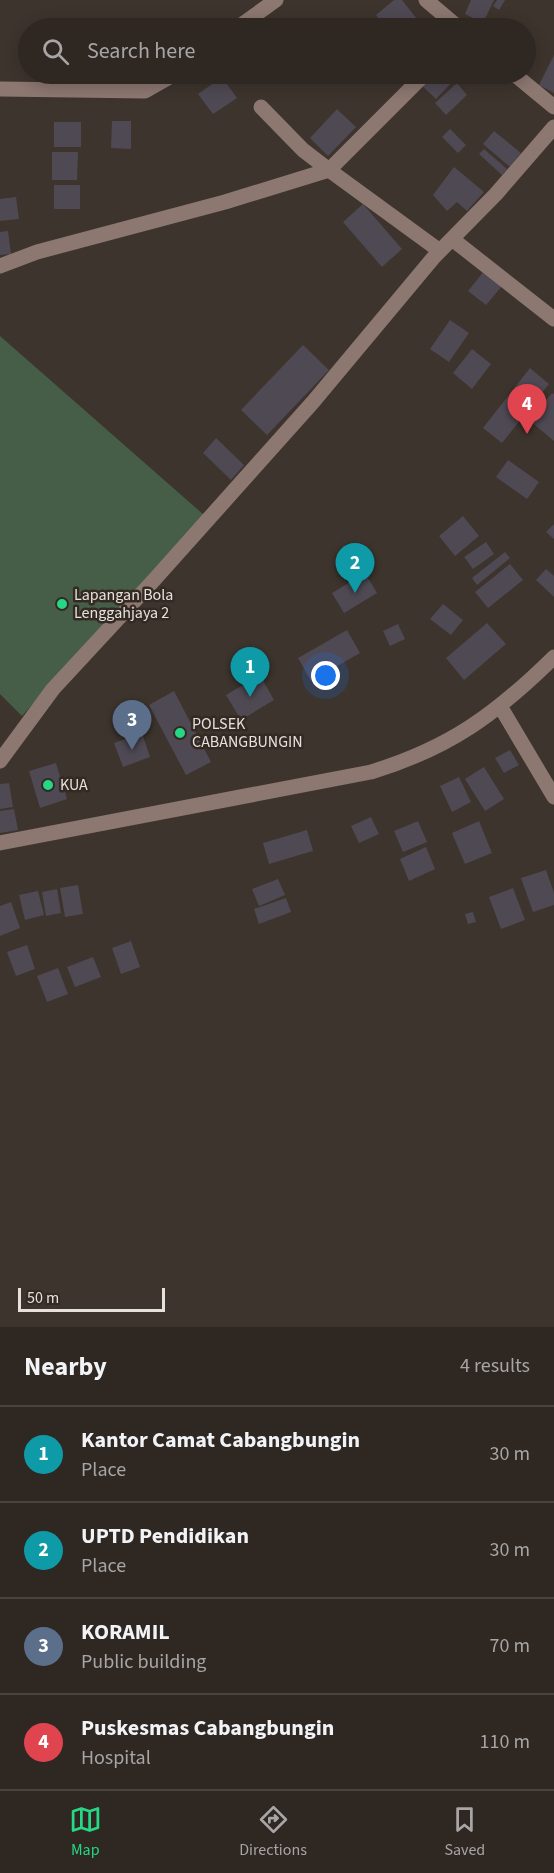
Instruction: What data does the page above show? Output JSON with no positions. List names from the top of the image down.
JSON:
{
  "places": ["Lapangan Bola Lenggahjaya 2", "POLSEK CABANGBUNGIN", "KUA"],
  "scale_bar": "50 m",
  "page": {
    "search": "Search here",
    "pins": [
      "4",
      "2",
      "1",
      "3"
    ],
    "scale": "50 m",
    "heading": ["Nearby", "4 results"],
    "list": [
      {
        "mark": "1",
        "name": "Kantor Camat Cabangbungin",
        "note": "Place",
        "value": "30 m"
      },
      {
        "mark": "2",
        "name": "UPTD Pendidikan",
        "note": "Place",
        "value": "30 m"
      },
      {
        "mark": "3",
        "name": "KORAMIL",
        "note": "Public building",
        "value": "70 m"
      },
      {
        "mark": "4",
        "name": "Puskesmas Cabangbungin",
        "note": "Hospital",
        "value": "110 m"
      }
    ],
    "nav": ["Map", "Directions", "Saved"]
  }
}
